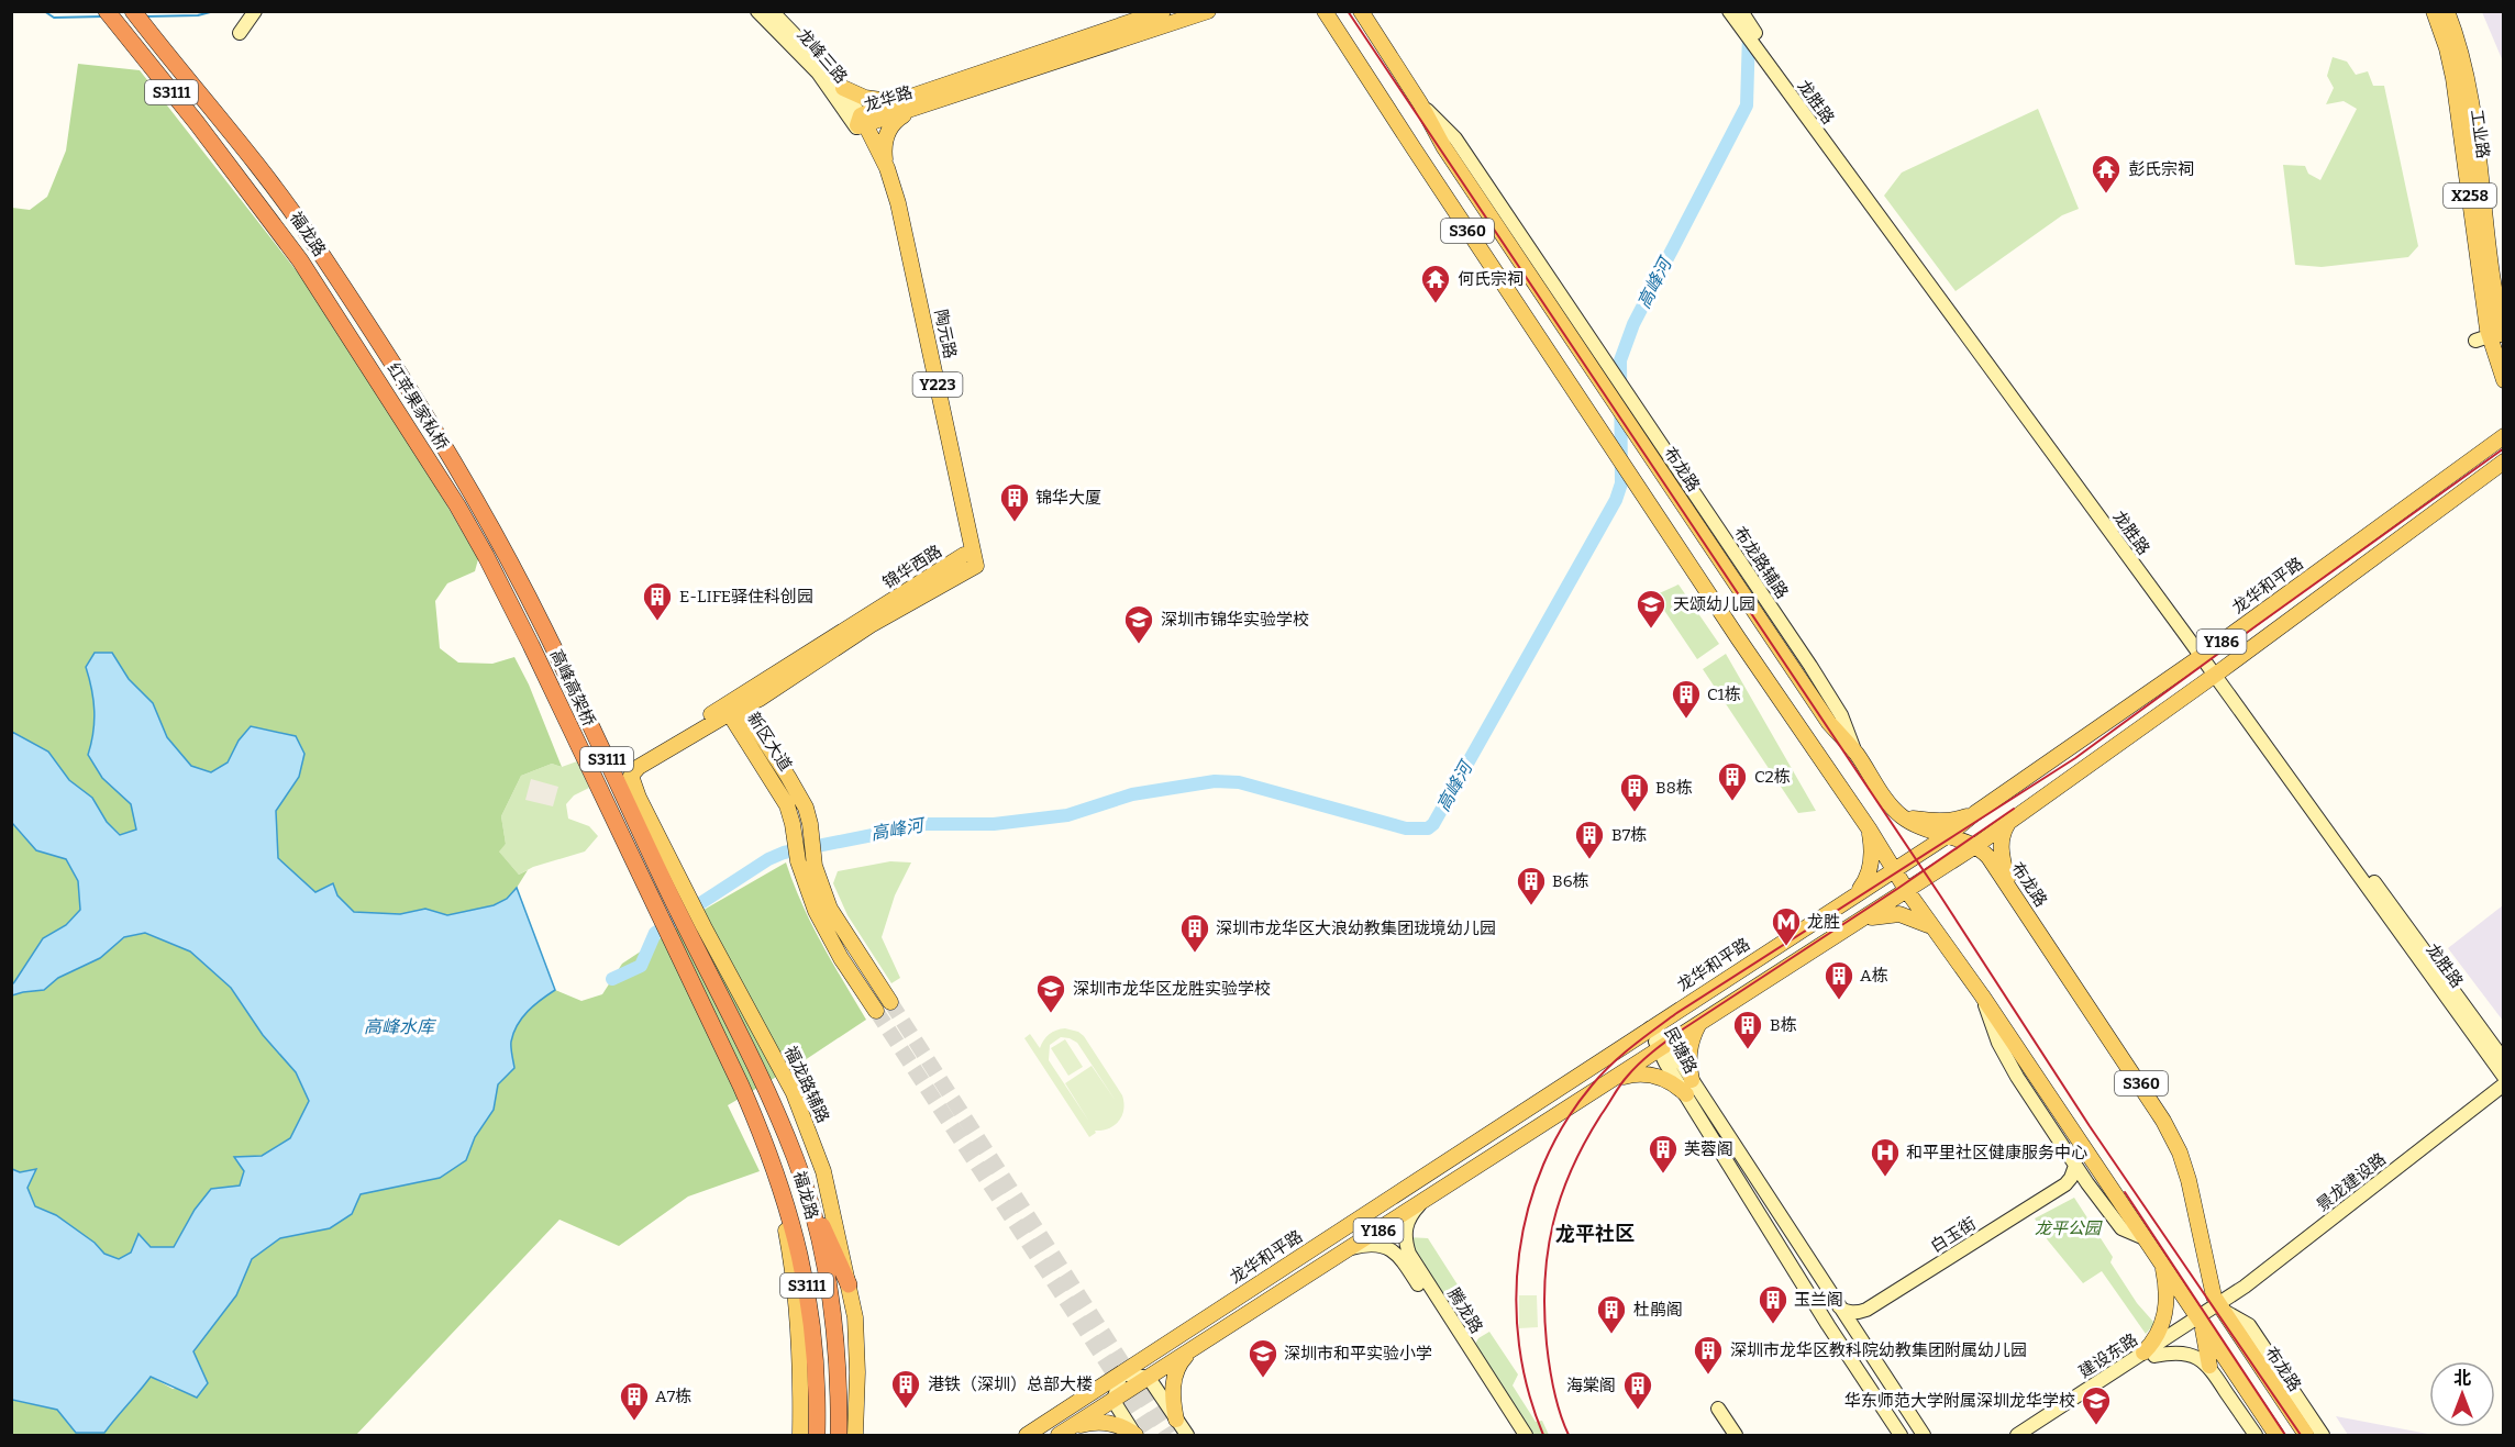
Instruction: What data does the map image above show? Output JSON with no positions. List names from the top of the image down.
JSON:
{
  "streets": {
    "highway": [
      "S3111",
      "福龙路",
      "红苹果家私桥",
      "高峰高架桥"
    ],
    "main road": [
      "龙峰三路",
      "龙华路",
      "龙胜路",
      "工业路",
      "X258",
      "S360",
      "陶元路",
      "Y223",
      "布龙路",
      "布龙路辅路",
      "锦华西路",
      "龙华和平路",
      "Y186",
      "新区大道",
      "民塘路",
      "福龙路辅路",
      "景龙建设路",
      "白玉街",
      "腾龙路",
      "建设东路"
    ]
  },
  "crossings": [
    ["龙峰三路", "龙华路"],
    ["龙峰三路", "陶元路"],
    ["S3111", "福龙路"],
    ["龙华路", "陶元路"],
    ["龙胜路", "龙华和平路"],
    ["龙胜路", "Y186"],
    ["S360", "布龙路"],
    ["S360", "布龙路辅路"],
    ["S360", "龙华和平路"],
    ["S360", "Y186"],
    ["S360", "建设东路"],
    ["福龙路", "红苹果家私桥"],
    ["福龙路", "高峰高架桥"],
    ["陶元路", "锦华西路"],
    ["红苹果家私桥", "高峰高架桥"],
    ["布龙路", "布龙路辅路"],
    ["布龙路", "龙华和平路"],
    ["布龙路", "Y186"],
    ["布龙路", "景龙建设路"],
    ["布龙路", "建设东路"],
    ["锦华西路", "新区大道"],
    ["锦华西路", "福龙路辅路"],
    ["龙华和平路", "民塘路"],
    ["Y186", "民塘路"],
    ["Y186", "腾龙路"],
    ["民塘路", "白玉街"],
    ["景龙建设路", "建设东路"]
  ],
  "districts": ["龙平社区"],
  "water": ["高峰河", "高峰水库"],
  "parks": ["龙平公园"],
  "places": {
    "temple": ["彭氏宗祠", "何氏宗祠"],
    "building": [
      "锦华大厦",
      "E-LIFE驿住科创园",
      "C1栋",
      "C2栋",
      "B8栋",
      "B7栋",
      "B6栋",
      "深圳市龙华区大浪幼教集团珑境幼儿园",
      "A栋",
      "B栋",
      "芙蓉阁",
      "玉兰阁",
      "杜鹃阁",
      "深圳市龙华区教科院幼教集团附属幼儿园",
      "港铁（深圳）总部大楼",
      "海棠阁",
      "A7栋"
    ],
    "school or university": [
      "天颂幼儿园",
      "深圳市锦华实验学校",
      "深圳市龙华区龙胜实验学校",
      "深圳市和平实验小学",
      "华东师范大学附属深圳龙华学校"
    ],
    "metro station": ["龙胜"],
    "hospital": ["和平里社区健康服务中心"]
  },
  "north": "top"
}
